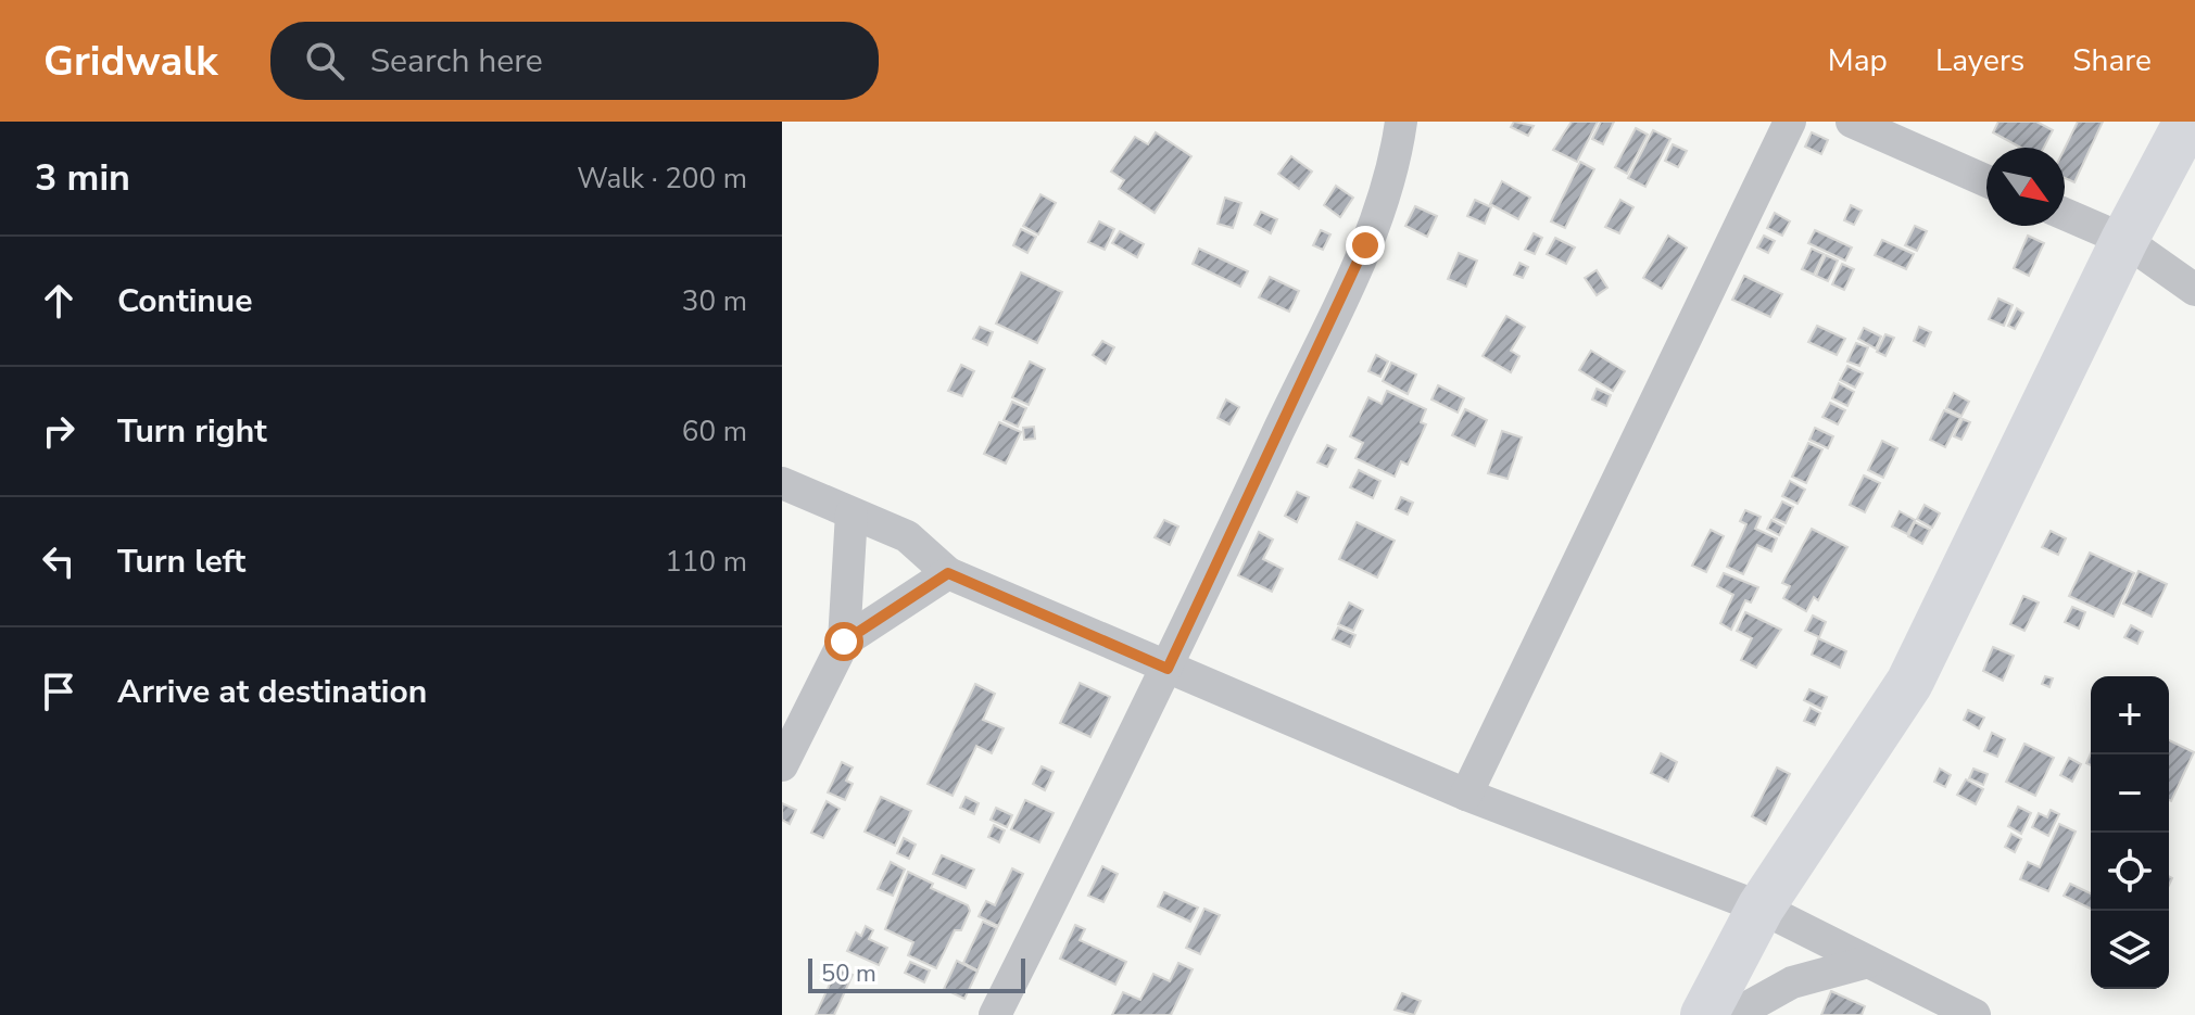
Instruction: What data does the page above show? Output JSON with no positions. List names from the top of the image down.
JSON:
{
  "scale_bar": "50 m",
  "north": "bottom right",
  "page": {
    "header": "Gridwalk",
    "search": "Search here",
    "nav": ["Map", "Layers", "Share"],
    "heading": ["3 min", "Walk · 200 m"],
    "list": [
      ["Continue", "30 m"],
      ["Turn right", "60 m"],
      ["Turn left", "110 m"],
      "Arrive at destination"
    ],
    "map_buttons": ["+", "−"],
    "scale": "50 m"
  }
}
